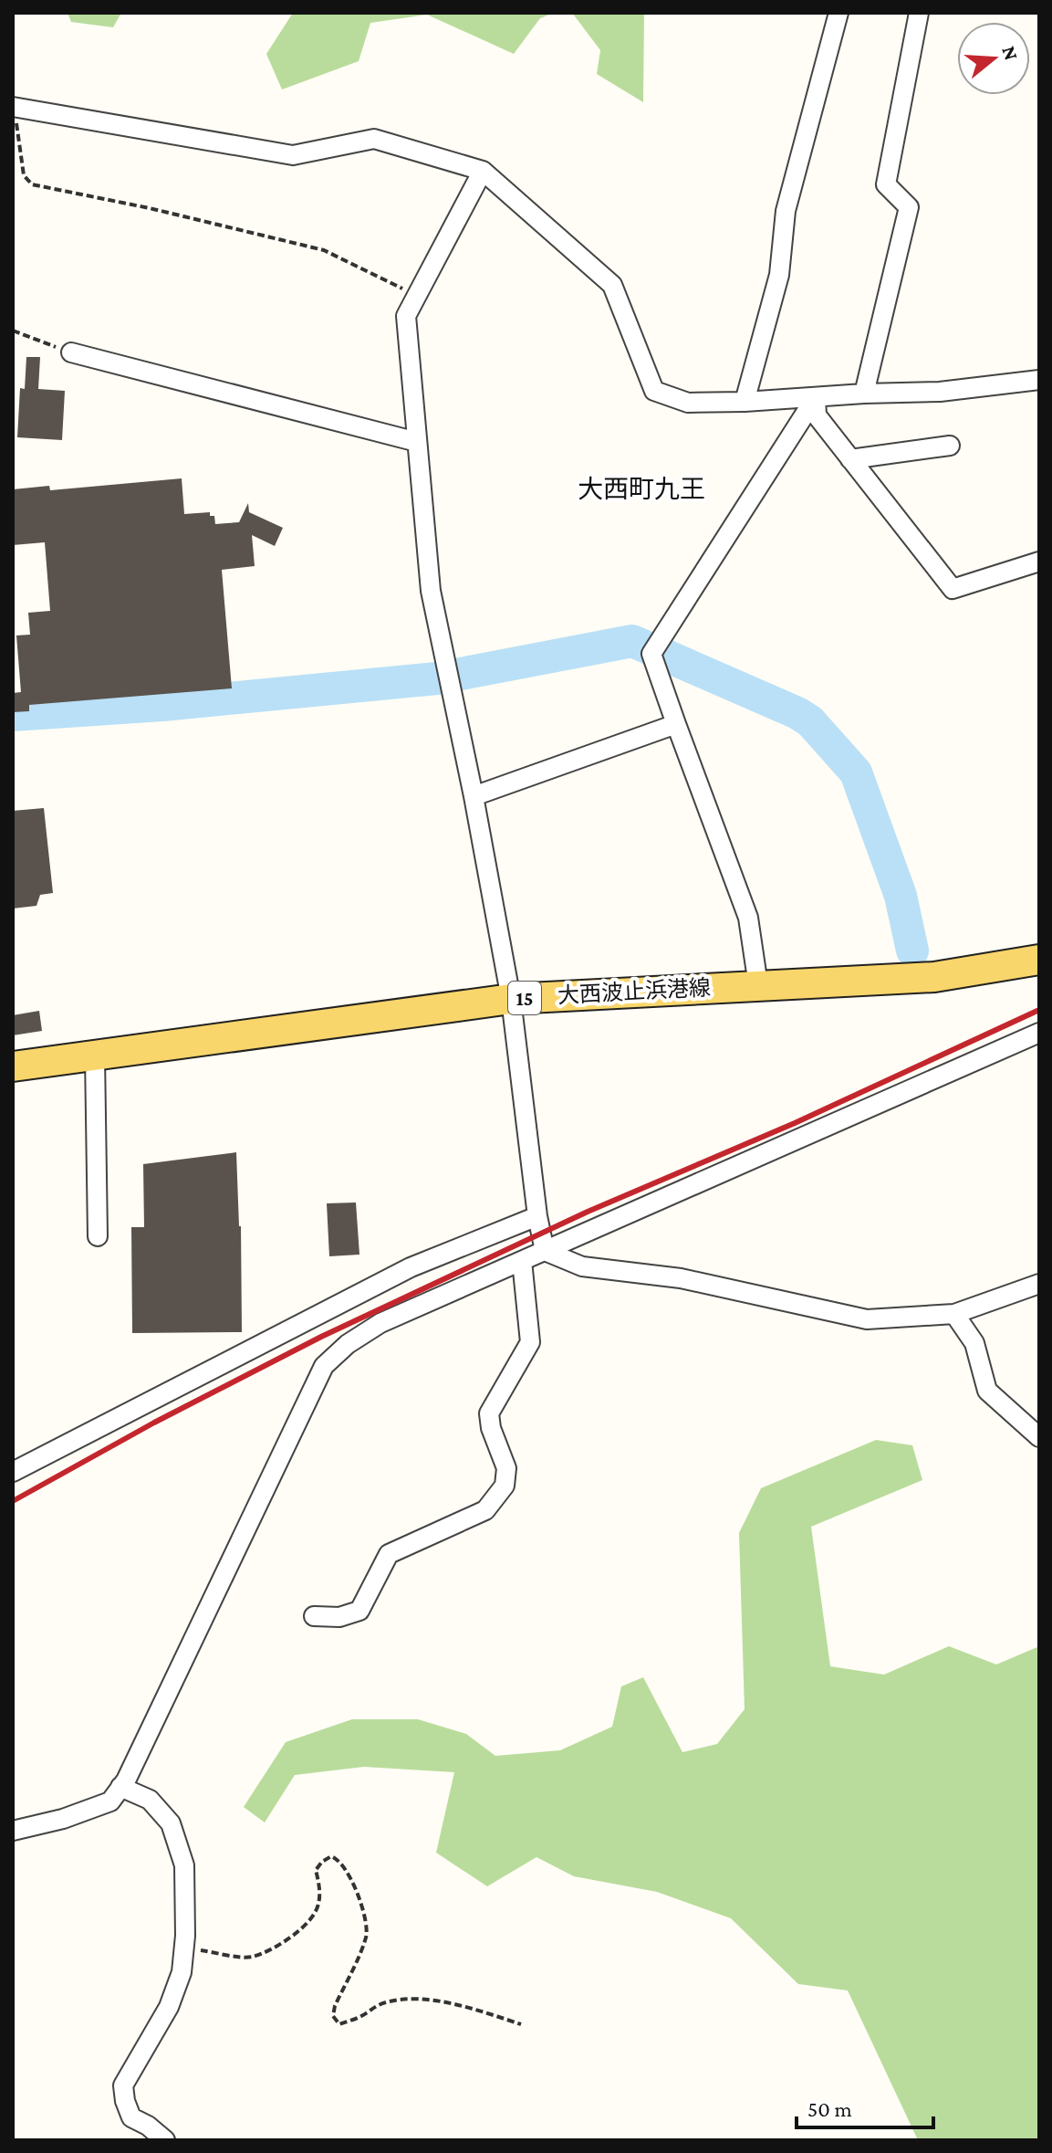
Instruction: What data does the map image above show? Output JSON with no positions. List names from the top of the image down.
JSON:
{
  "streets": {
    "main road": ["大西波止浜港線", "15"]
  },
  "districts": ["大西町九王"],
  "scale_bar": "50 m",
  "north": "right"
}
